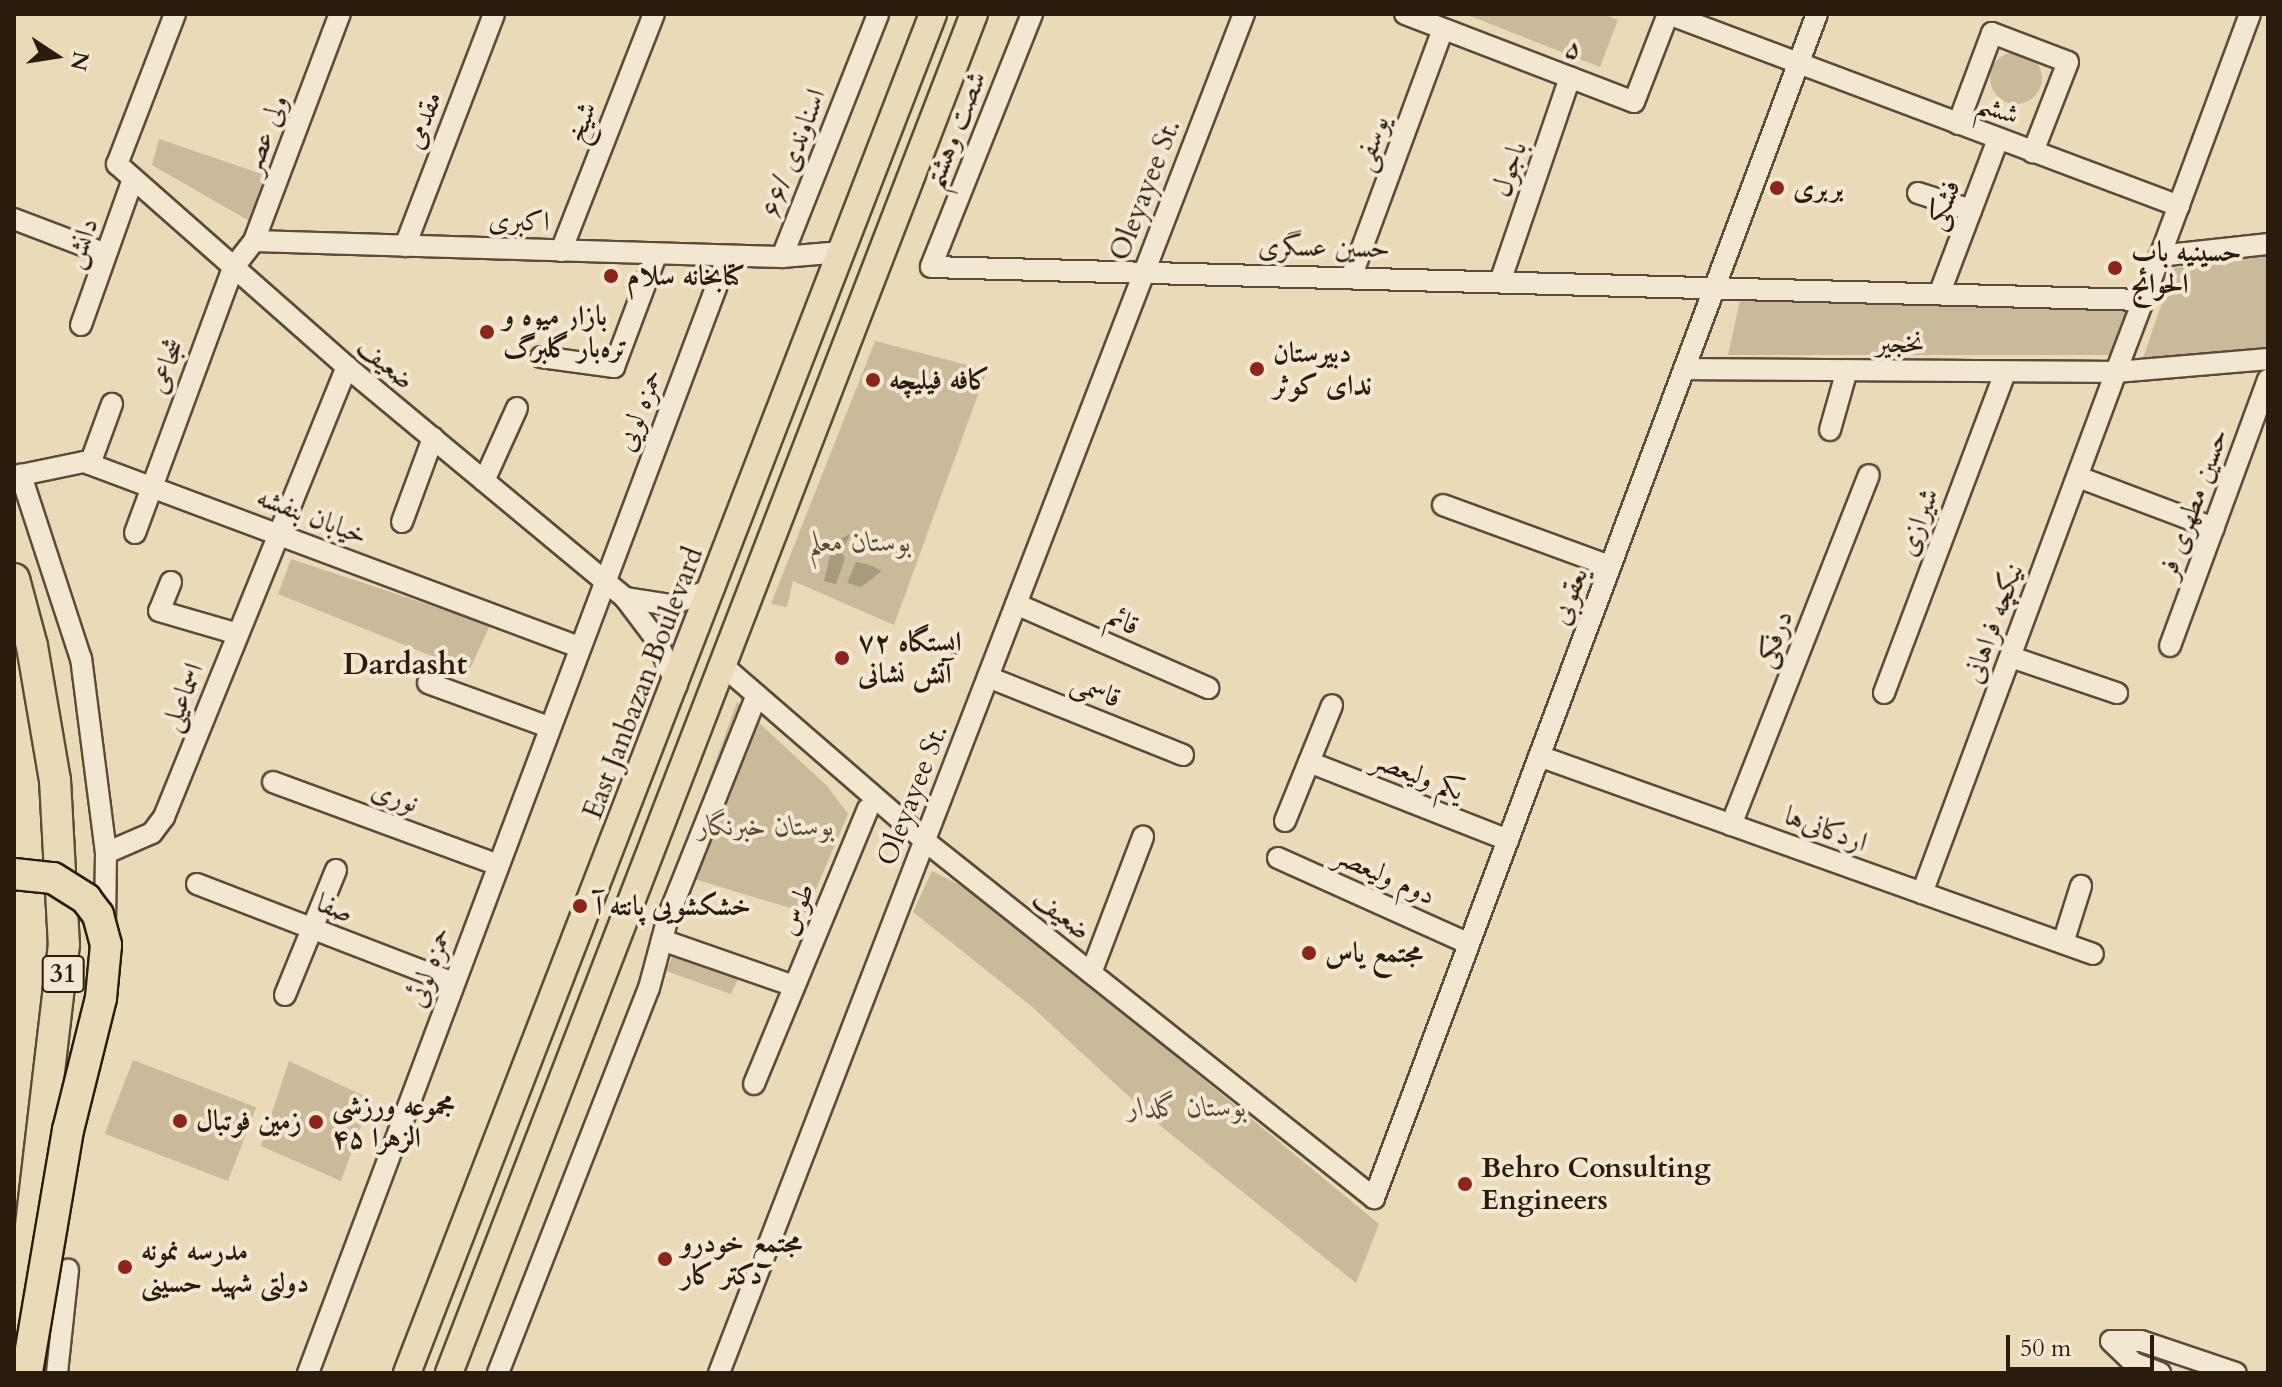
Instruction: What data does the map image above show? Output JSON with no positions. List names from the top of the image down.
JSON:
{
  "streets": {
    "highway": ["31"],
    "main road": ["East Janbazan Boulevard"],
    "street": [
      "۵",
      "ششم",
      "مقدمی",
      "شیخ",
      "شصت وهشتم",
      "ولی عصر",
      "یوسفی",
      "اسناوندی /۶۶",
      "باجول",
      "Oleyayee St.",
      "فشکی",
      "اکبری",
      "دانش",
      "حسین عسگری",
      "نخجیر",
      "ضعیف",
      "شجاعی",
      "حمزه لویی",
      "حسین مطهری فر",
      "خیابان بنفشه",
      "شیرازی",
      "یعقوبی",
      "قائم",
      "نیکچه فراهانی",
      "درفکی",
      "قاسمی",
      "اسماعیلی",
      "یکم ولیعصر",
      "نوری",
      "اردکانی‌ها",
      "دوم ولیعصر",
      "صفا",
      "طوس",
      "حمزه لوئی"
    ]
  },
  "crossings": [
    ["۵", "ششم"],
    ["۵", "یوسفی"],
    ["۵", "باجول"],
    ["ششم", "فشکی"],
    ["ششم", "یعقوبی"],
    ["مقدمی", "اکبری"],
    ["شیخ", "اکبری"],
    ["شصت وهشتم", "حسین عسگری"],
    ["ولی عصر", "اکبری"],
    ["ولی عصر", "ضعیف"],
    ["ولی عصر", "شجاعی"],
    ["یوسفی", "حسین عسگری"],
    ["اسناوندی /۶۶", "اکبری"],
    ["اسناوندی /۶۶", "East Janbazan Boulevard"],
    ["باجول", "حسین عسگری"],
    ["Oleyayee St.", "حسین عسگری"],
    ["Oleyayee St.", "ضعیف"],
    ["Oleyayee St.", "قائم"],
    ["Oleyayee St.", "قاسمی"],
    ["فشکی", "نخجیر"],
    ["اکبری", "حمزه لویی"],
    ["دانش", "ضعیف"],
    ["حسین عسگری", "نخجیر"],
    ["حسین عسگری", "یعقوبی"],
    ["نخجیر", "شیرازی"],
    ["نخجیر", "یعقوبی"],
    ["نخجیر", "نیکچه فراهانی"],
    ["ضعیف", "شجاعی"],
    ["ضعیف", "حمزه لویی"],
    ["ضعیف", "یعقوبی"],
    ["ضعیف", "East Janbazan Boulevard"],
    ["ضعیف", "اسماعیلی"],
    ["ضعیف", "حمزه لوئی"],
    ["شجاعی", "خیابان بنفشه"],
    ["حمزه لویی", "حمزه لوئی"],
    ["خیابان بنفشه", "اسماعیلی"],
    ["خیابان بنفشه", "حمزه لوئی"],
    ["یعقوبی", "یکم ولیعصر"],
    ["یعقوبی", "اردکانی‌ها"],
    ["یعقوبی", "دوم ولیعصر"],
    ["نیکچه فراهانی", "اردکانی‌ها"],
    ["درفکی", "اردکانی‌ها"],
    ["نوری", "حمزه لوئی"],
    ["صفا", "حمزه لوئی"]
  ],
  "districts": ["Dardasht"],
  "parks": ["بوستان معلم", "بوستان خبرنگار", "بوستان گلدار"],
  "places": [
    "بربری",
    "حسینیه باب الحوائج",
    "کتابخانه سلام",
    "بازار میوه و تره‌بار گلبرگ",
    "دبیرستان ندای کوثر",
    "کافه فیلیچه",
    "ایستگاه ۷۲ آتش نشانی",
    "خشکشویی پانته آ",
    "مجتمع یاس",
    "زمین فوتبال",
    "مجموعه ورزشی الزهرا ۴۵",
    "Behro Consulting Engineers",
    "مجتمع خودرو دکتر کار",
    "مدرسه نمونه دولتی شهید حسینی"
  ],
  "scale_bar": "50 m",
  "north": "right"
}
